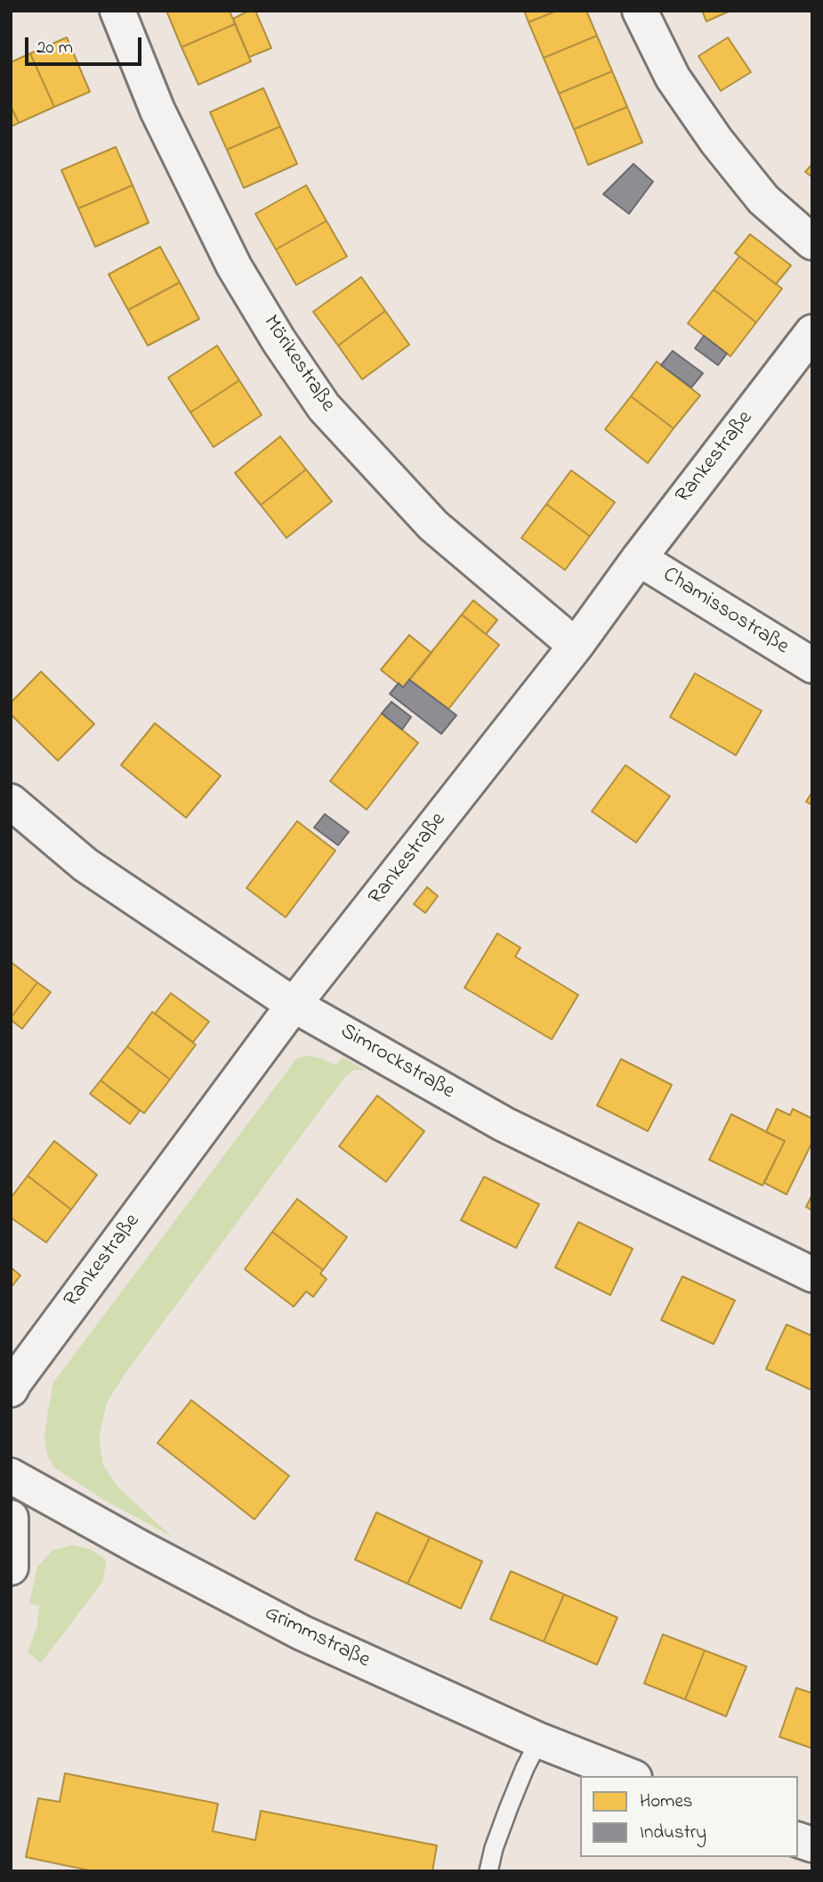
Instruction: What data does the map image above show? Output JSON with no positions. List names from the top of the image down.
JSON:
{
  "streets": {
    "street": [
      "Mörikestraße",
      "Rankestraße",
      "Chamissostraße",
      "Simrockstraße",
      "Grimmstraße"
    ]
  },
  "crossings": [
    ["Mörikestraße", "Rankestraße"],
    ["Rankestraße", "Chamissostraße"],
    ["Rankestraße", "Simrockstraße"]
  ],
  "legend": ["Homes", "Industry"],
  "scale_bar": "20 m"
}
